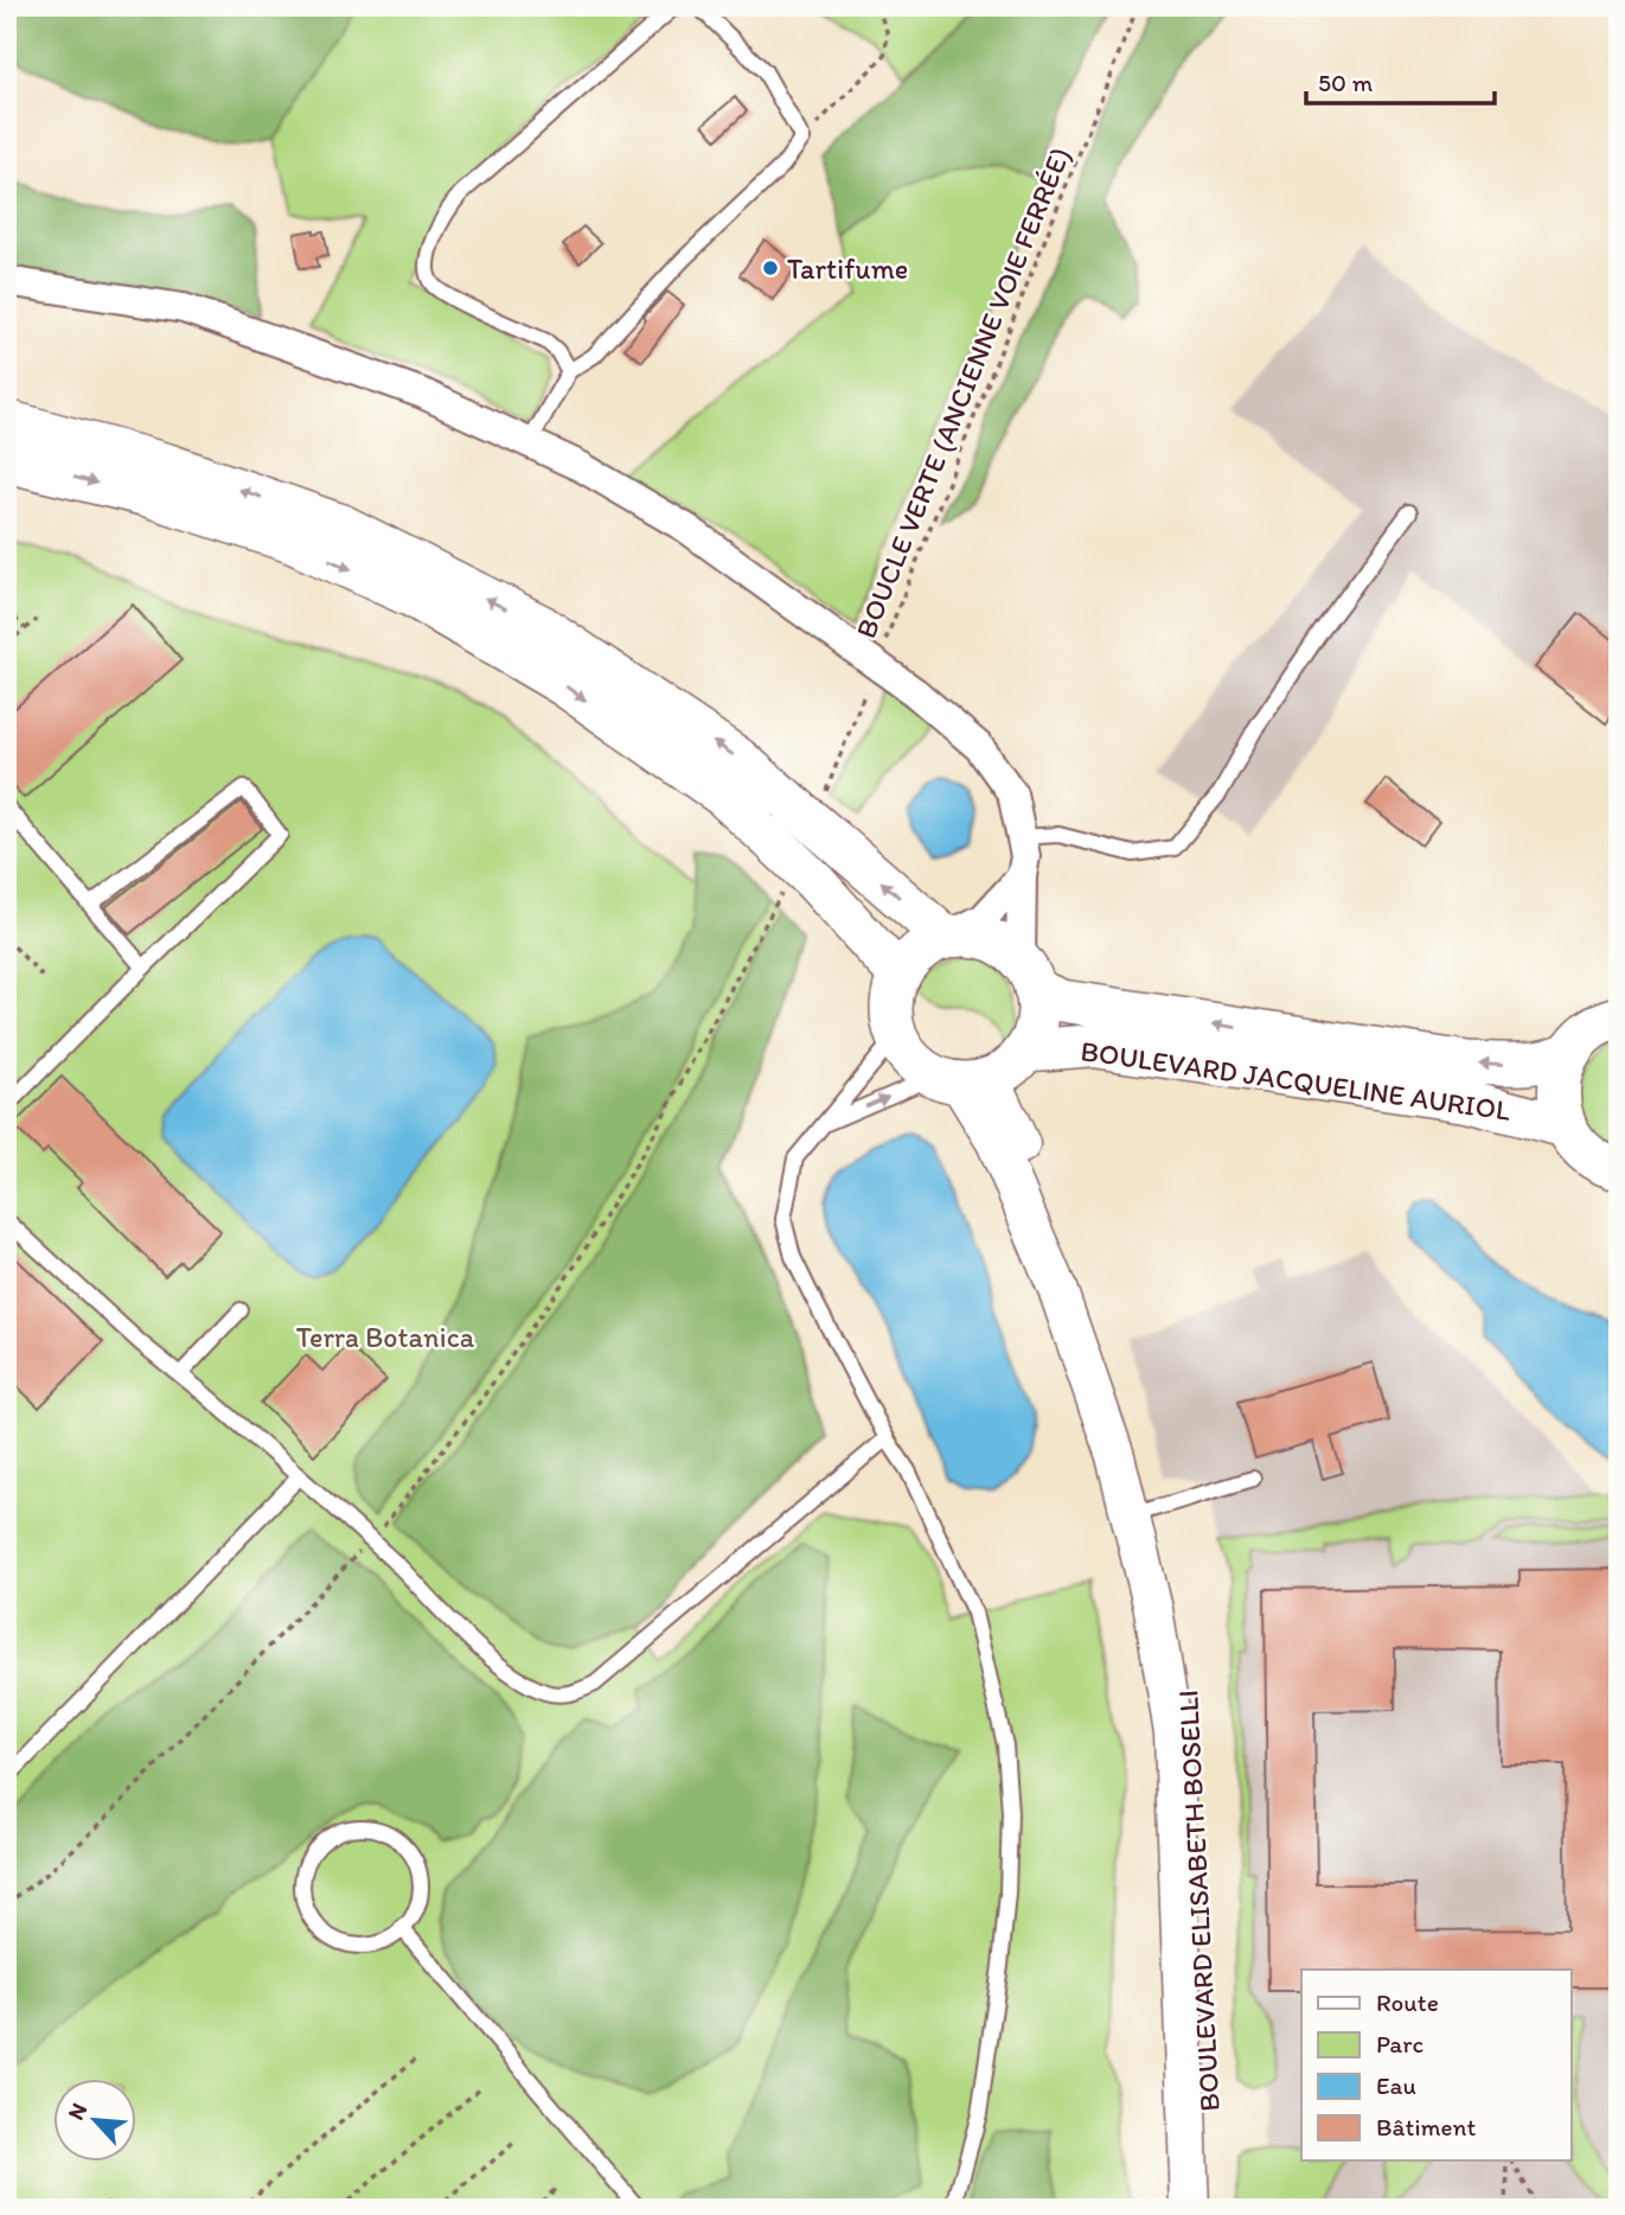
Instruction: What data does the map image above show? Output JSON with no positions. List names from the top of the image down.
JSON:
{
  "streets": {
    "main road": ["BOULEVARD JACQUELINE AURIOL"],
    "street": ["BOULEVARD ELISABETH BOSELLI"],
    "path": ["BOUCLE VERTE (ANCIENNE VOIE FERRÉE)"]
  },
  "crossings": [
    ["BOULEVARD JACQUELINE AURIOL", "BOULEVARD ELISABETH BOSELLI"]
  ],
  "parks": ["Terra Botanica"],
  "places": ["Tartifume"],
  "legend": [
    "Route",
    "Parc",
    "Eau",
    "Bâtiment"
  ],
  "scale_bar": "50 m",
  "north": "top left"
}
